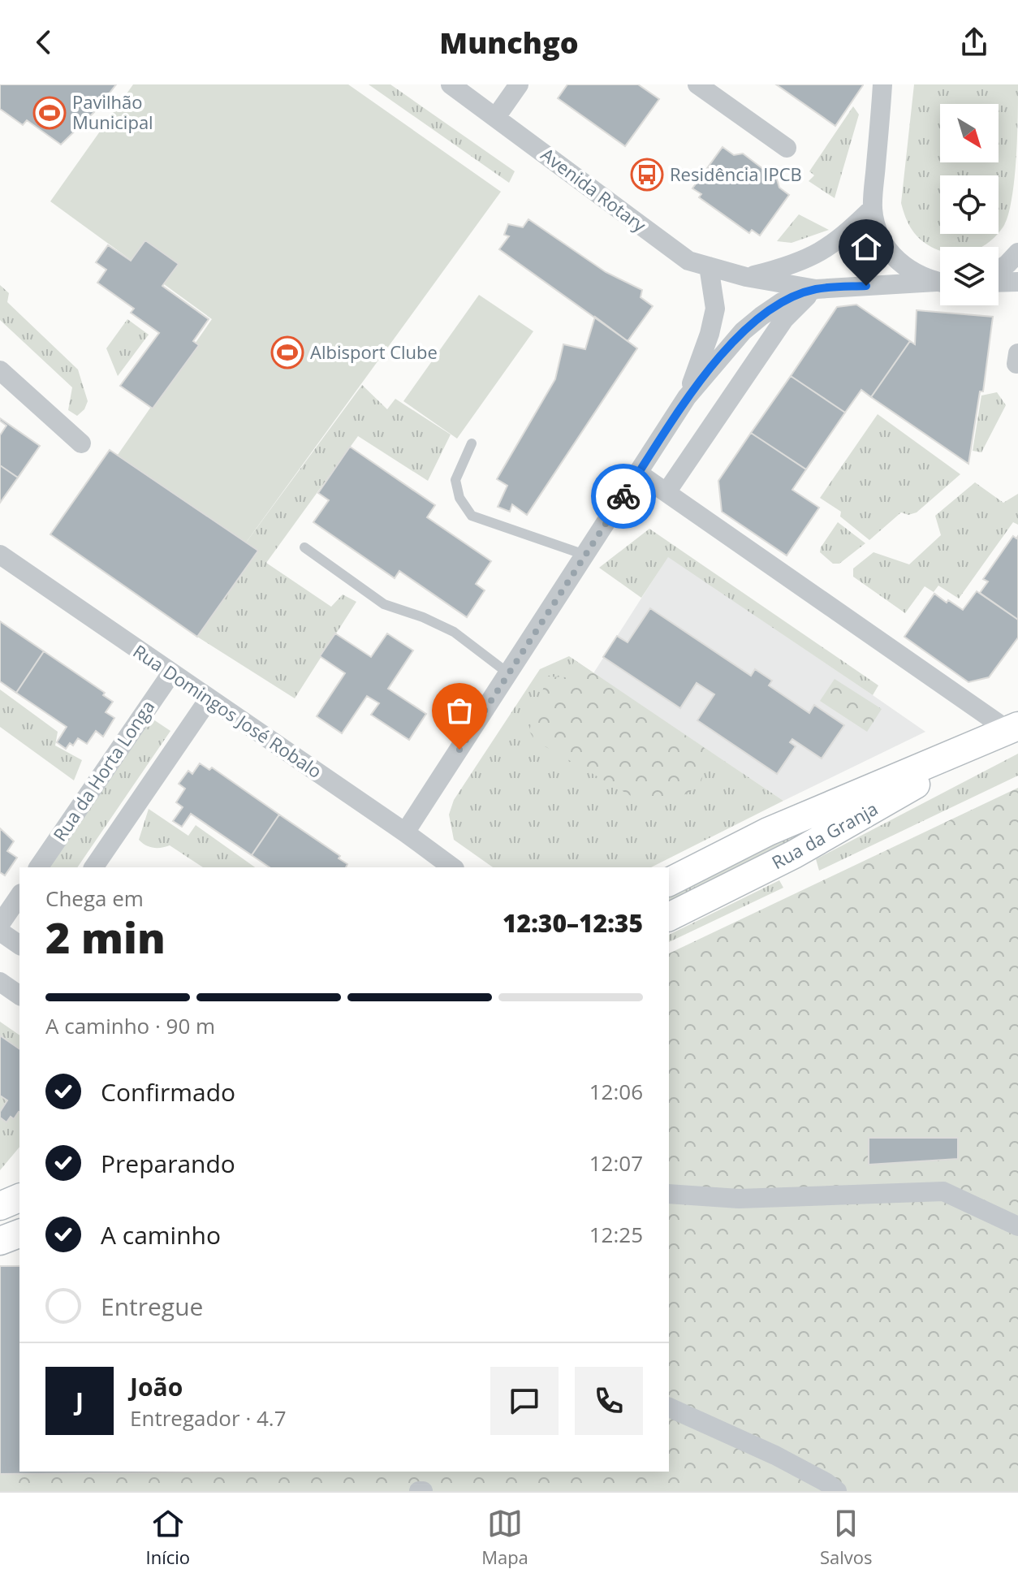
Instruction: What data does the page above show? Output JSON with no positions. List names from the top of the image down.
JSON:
{
  "streets": {
    "main road": ["Rua da Granja"],
    "street": ["Avenida Rotary", "Rua Domingos José Robalo", "Rua da Horta Longa"]
  },
  "crossings": [
    ["Rua Domingos José Robalo", "Rua da Horta Longa"]
  ],
  "places": {
    "sports": ["Pavilhão Municipal", "Albisport Clube"],
    "bus stop": ["Residência IPCB"]
  },
  "north": "bottom right",
  "page": {
    "header": "Munchgo",
    "heading": ["2 min", "Chega em", "12:30–12:35"],
    "panel": ["João", "Entregador · 4.7"],
    "bar": "A caminho · 90 m",
    "list": [
      ["Confirmado", "12:06"],
      ["Preparando", "12:07"],
      ["A caminho", "12:25"],
      "Entregue"
    ],
    "round": "J",
    "tabs": ["Início", "Mapa", "Salvos"]
  }
}
